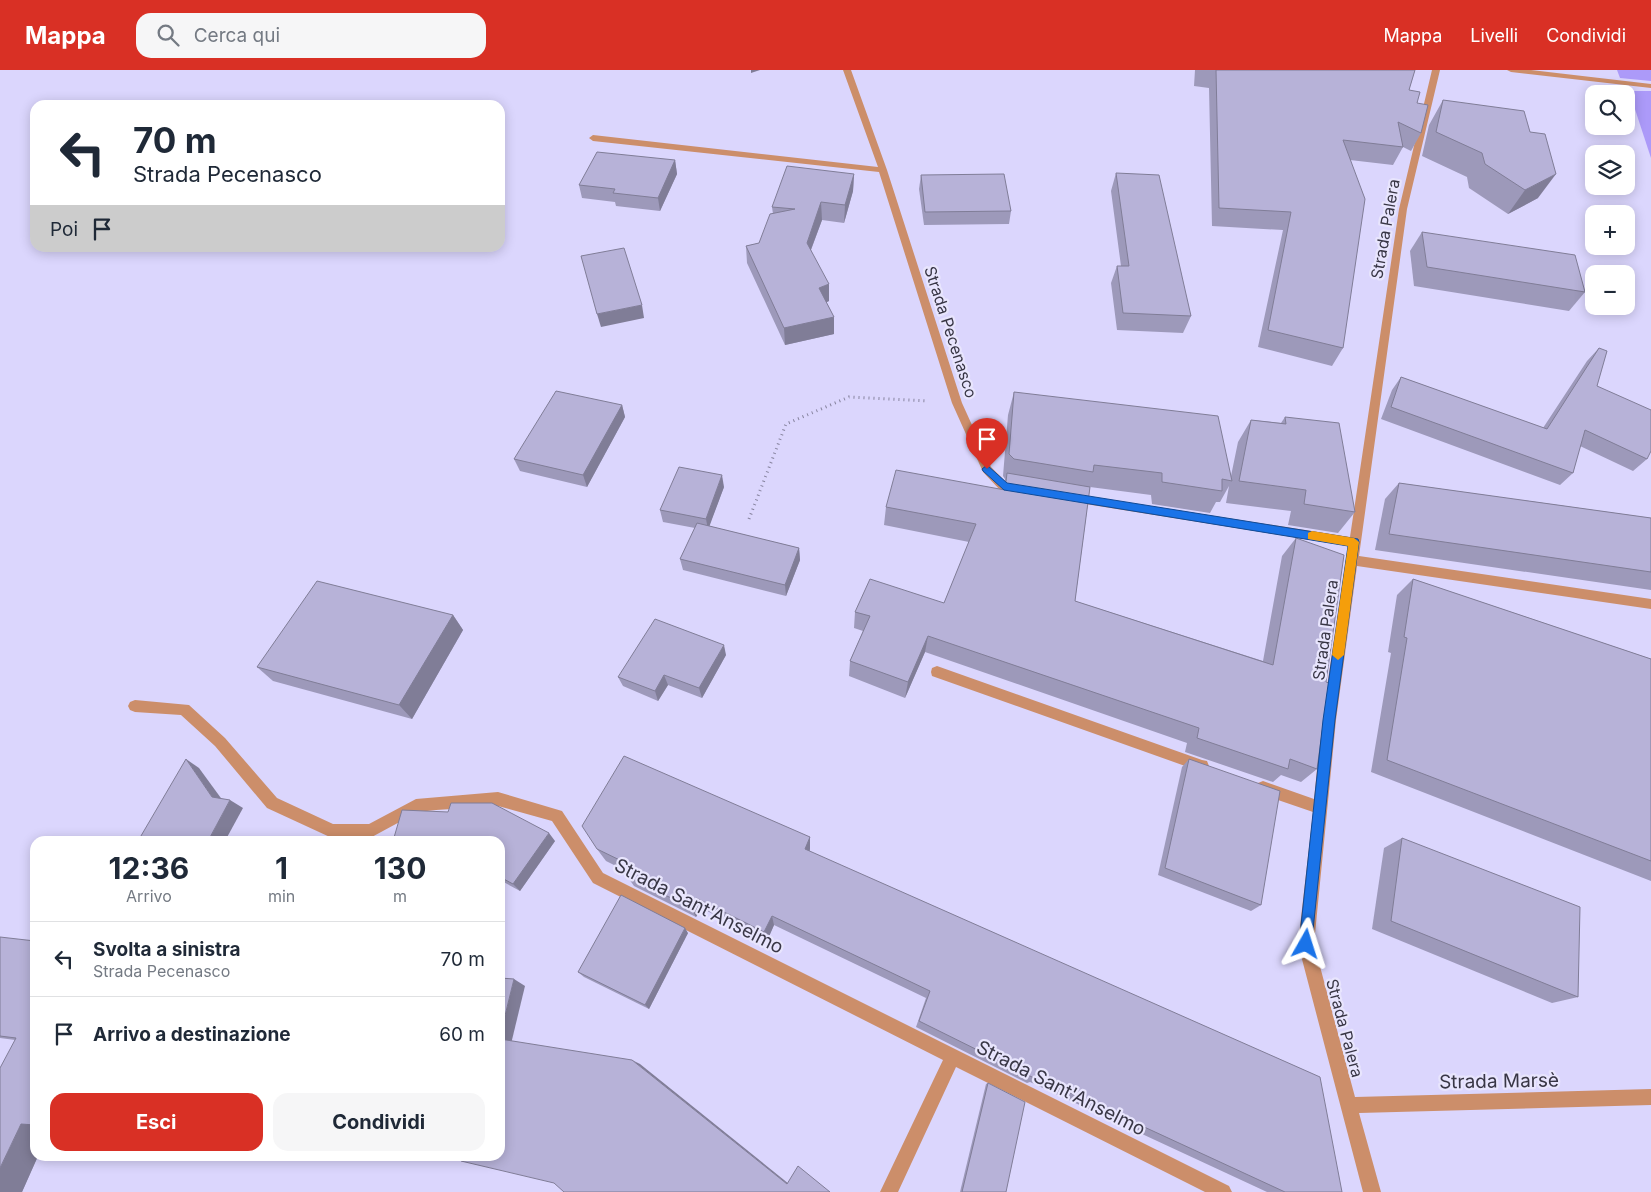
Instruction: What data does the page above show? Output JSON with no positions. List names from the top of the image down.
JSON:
{
  "streets": {
    "street": [
      "Strada Palera",
      "Strada Pecenasco",
      "Strada Sant'Anselmo",
      "Strada Marsè"
    ]
  },
  "crossings": [
    ["Strada Palera", "Strada Marsè"]
  ],
  "page": {
    "header": "Mappa",
    "search": "Cerca qui",
    "nav": ["Mappa", "Livelli", "Condividi"],
    "map_buttons": ["+", "−"],
    "turn": ["70 m", "Strada Pecenasco"],
    "then": "Poi",
    "eta": [
      "12:36",
      "Arrivo",
      "1",
      "min",
      "130",
      "m"
    ],
    "list": [
      {
        "name": "Svolta a sinistra",
        "note": "Strada Pecenasco",
        "value": "70 m"
      },
      {
        "name": "Arrivo a destinazione",
        "value": "60 m"
      }
    ],
    "buttons": ["Esci", "Condividi"]
  }
}
